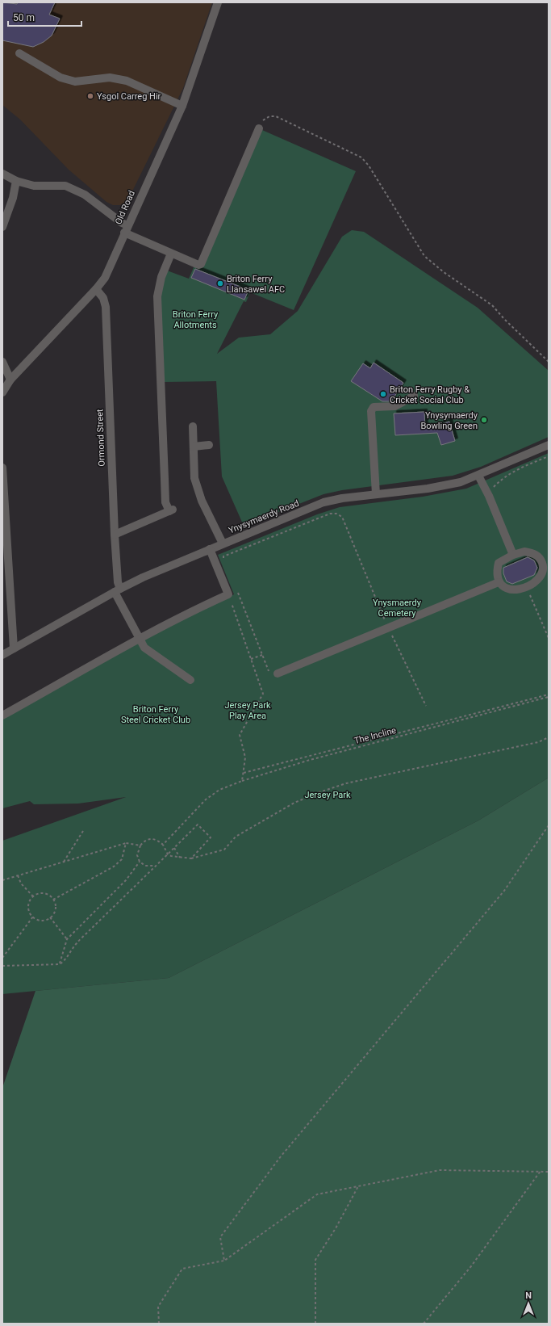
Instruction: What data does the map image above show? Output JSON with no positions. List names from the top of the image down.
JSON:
{
  "streets": {
    "street": ["Old Road", "Ormond Street", "Ynysymaerdy Road"],
    "path": ["The Incline"]
  },
  "crossings": [
    ["Old Road", "Ormond Street"],
    ["Ormond Street", "Ynysymaerdy Road"]
  ],
  "parks": [
    "Briton Ferry Allotments",
    "Ynysmaerdy Cemetery",
    "Jersey Park Play Area",
    "Briton Ferry Steel Cricket Club",
    "Jersey Park"
  ],
  "places": [
    "Ysgol Carreg Hir",
    "Briton Ferry Llansawel AFC",
    "Briton Ferry Rugby & Cricket Social Club",
    "Ynysymaerdy Bowling Green"
  ],
  "scale_bar": "50 m",
  "north": "top"
}
